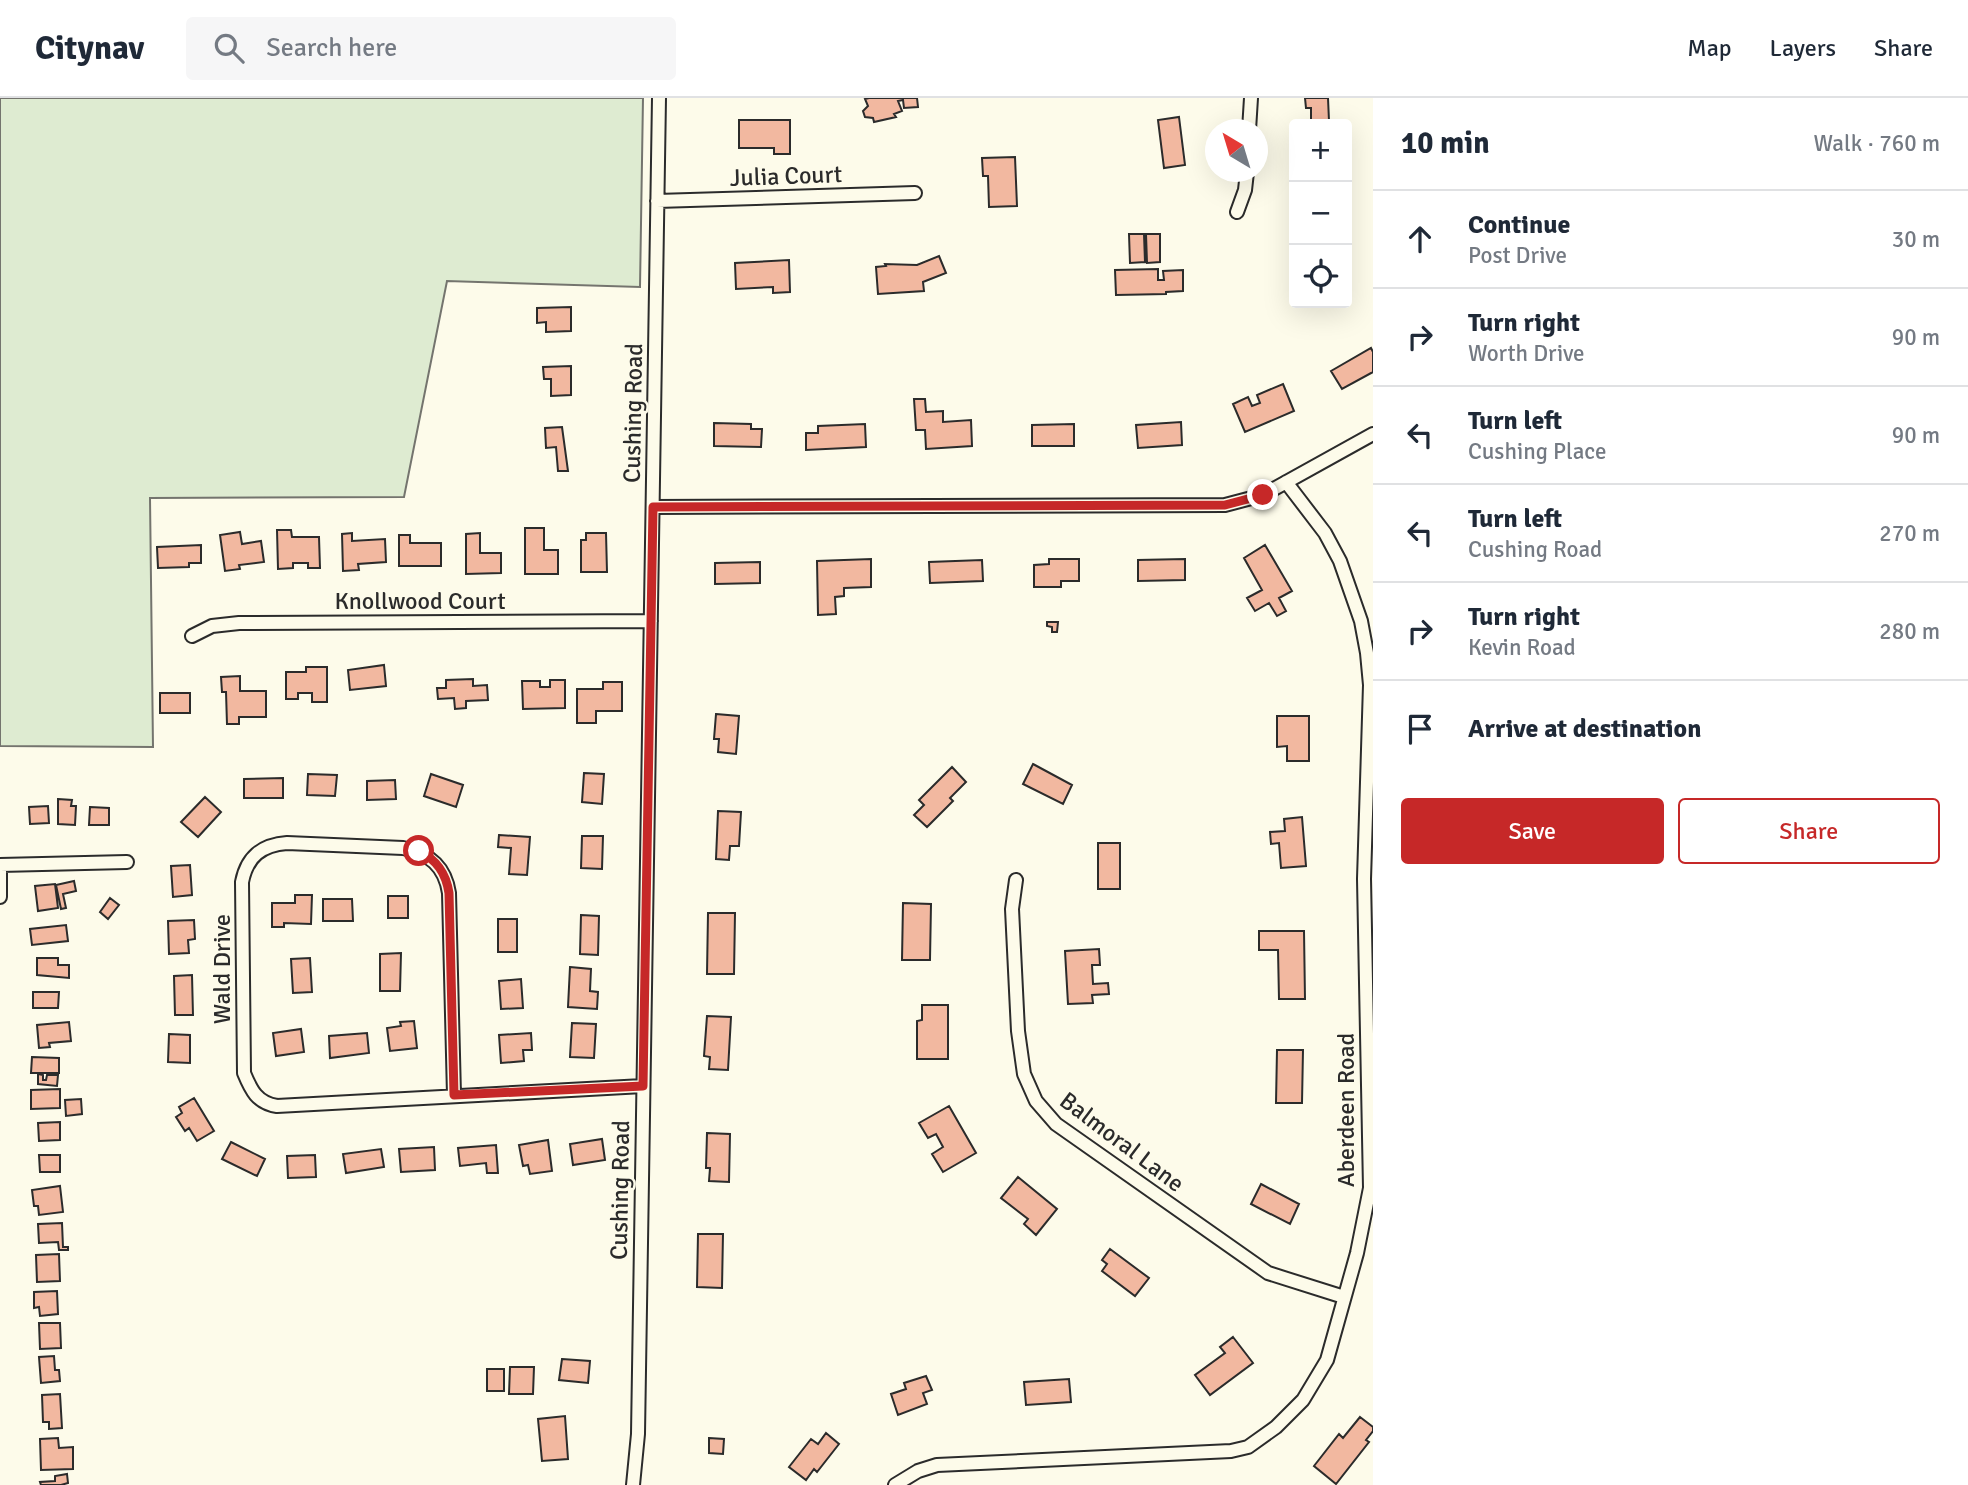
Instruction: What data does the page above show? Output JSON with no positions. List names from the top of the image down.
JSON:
{
  "streets": {
    "street": [
      "Julia Court",
      "Cushing Road",
      "Knollwood Court",
      "Wald Drive",
      "Aberdeen Road",
      "Balmoral Lane"
    ]
  },
  "crossings": [
    ["Julia Court", "Cushing Road"],
    ["Cushing Road", "Knollwood Court"],
    ["Aberdeen Road", "Balmoral Lane"]
  ],
  "north": "top left",
  "page": {
    "header": "Citynav",
    "search": "Search here",
    "nav": ["Map", "Layers", "Share"],
    "heading": ["10 min", "Walk · 760 m"],
    "map_buttons": ["+", "−"],
    "list": [
      ["Continue", "Post Drive", "30 m"],
      ["Turn right", "Worth Drive", "90 m"],
      ["Turn left", "Cushing Place", "90 m"],
      ["Turn left", "Cushing Road", "270 m"],
      ["Turn right", "Kevin Road", "280 m"],
      "Arrive at destination"
    ],
    "buttons": ["Save", "Share"]
  }
}
